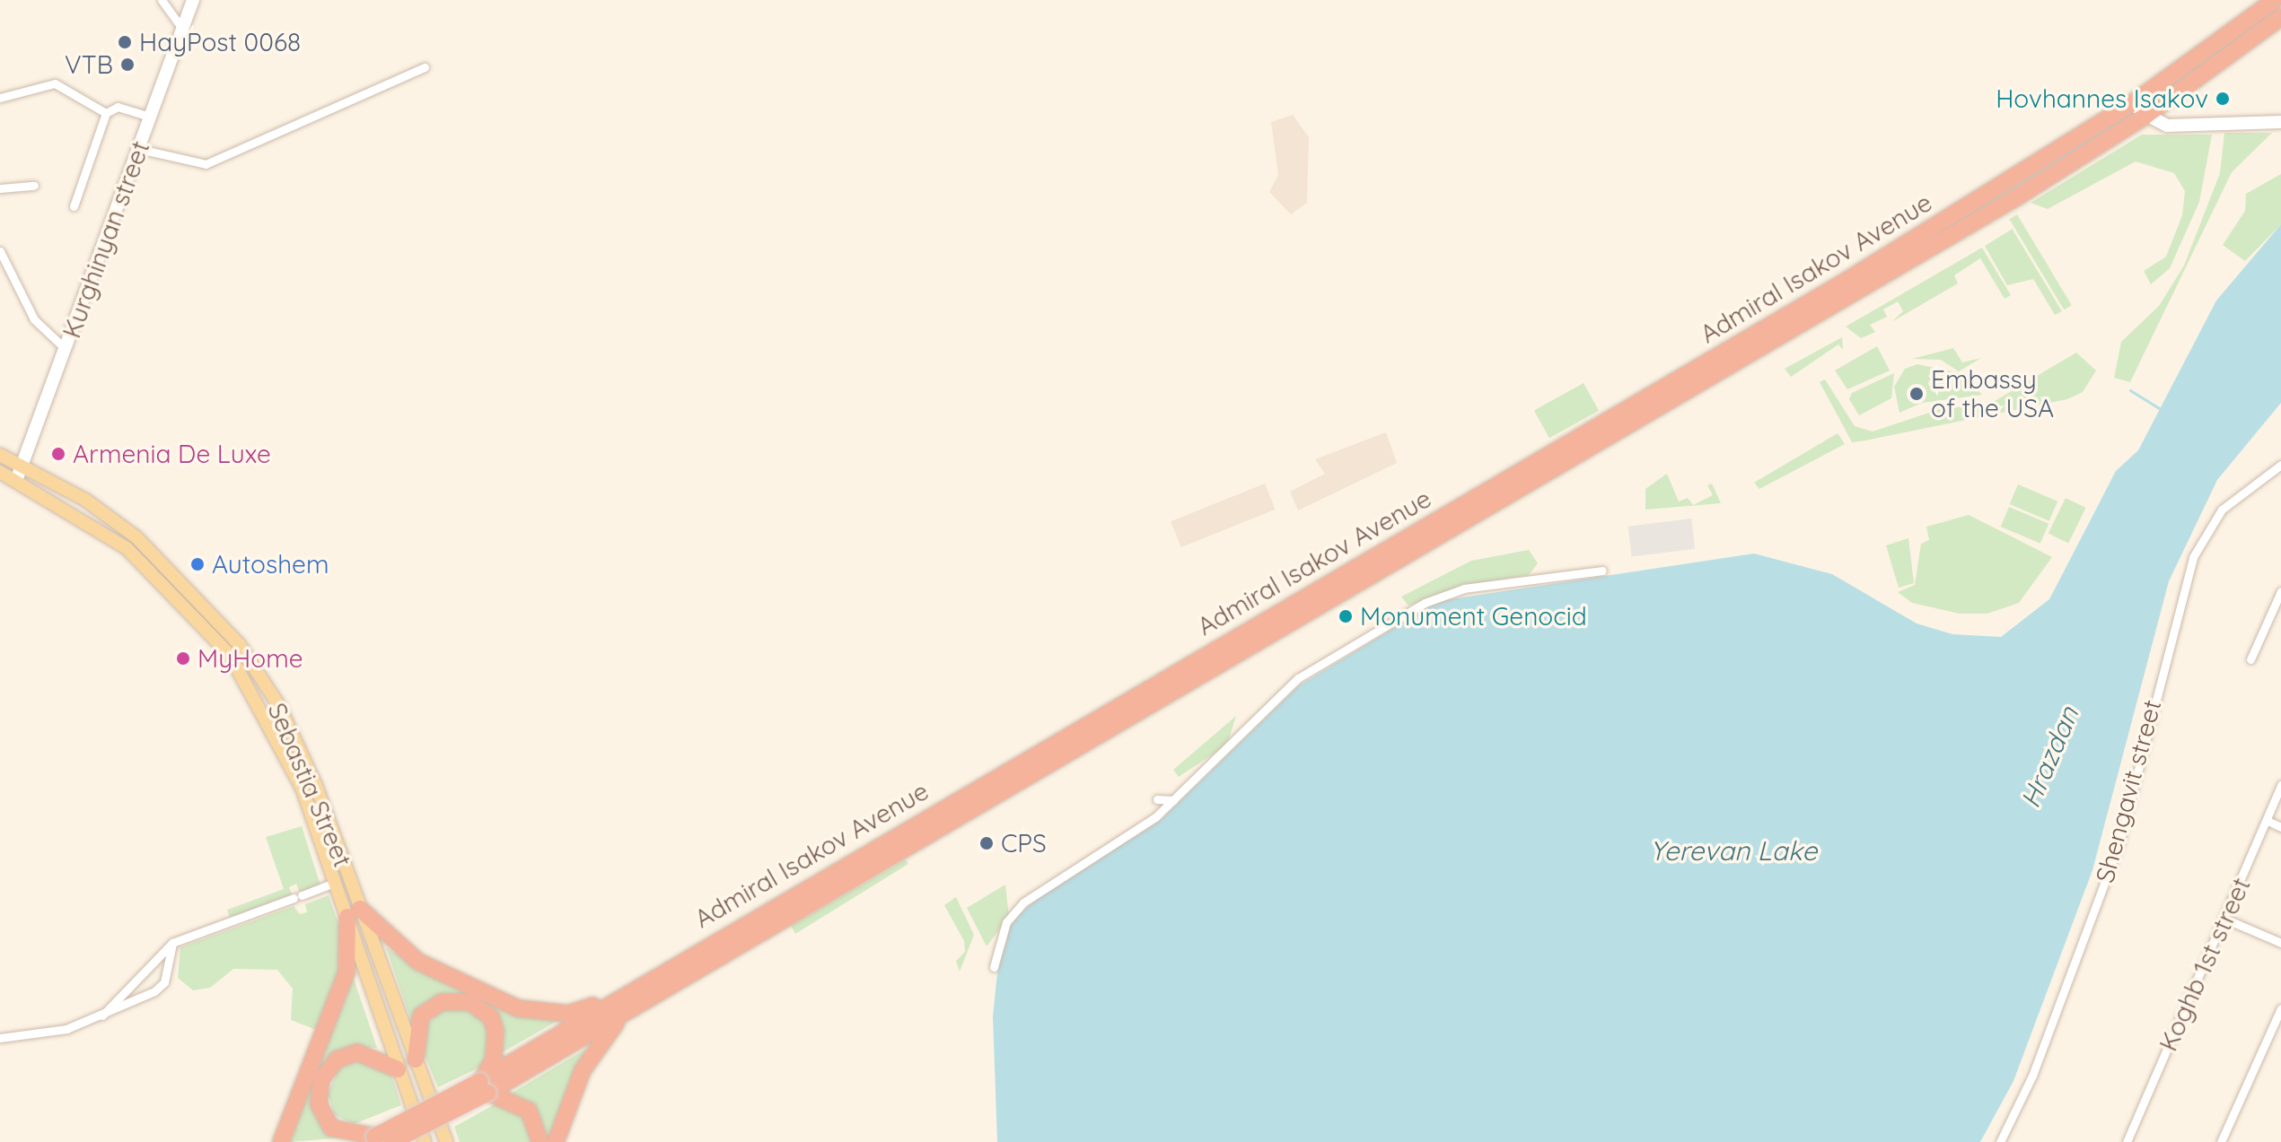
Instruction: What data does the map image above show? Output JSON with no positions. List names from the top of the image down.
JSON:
{
  "streets": {
    "highway": ["Admiral Isakov Avenue"],
    "main road": ["Sebastia Street"],
    "street": ["Kurghinyan street", "Shengavit street", "Koghb 1st street"]
  },
  "crossings": [
    ["Kurghinyan street", "Sebastia Street"]
  ],
  "water": ["Hrazdan", "Yerevan Lake"],
  "places": [
    "HayPost 0068",
    "VTB",
    "Hovhannes Isakov",
    "Embassy of the USA",
    "Armenia De Luxe",
    "Autoshem",
    "Monument Genocid",
    "MyHome",
    "CPS"
  ]
}
